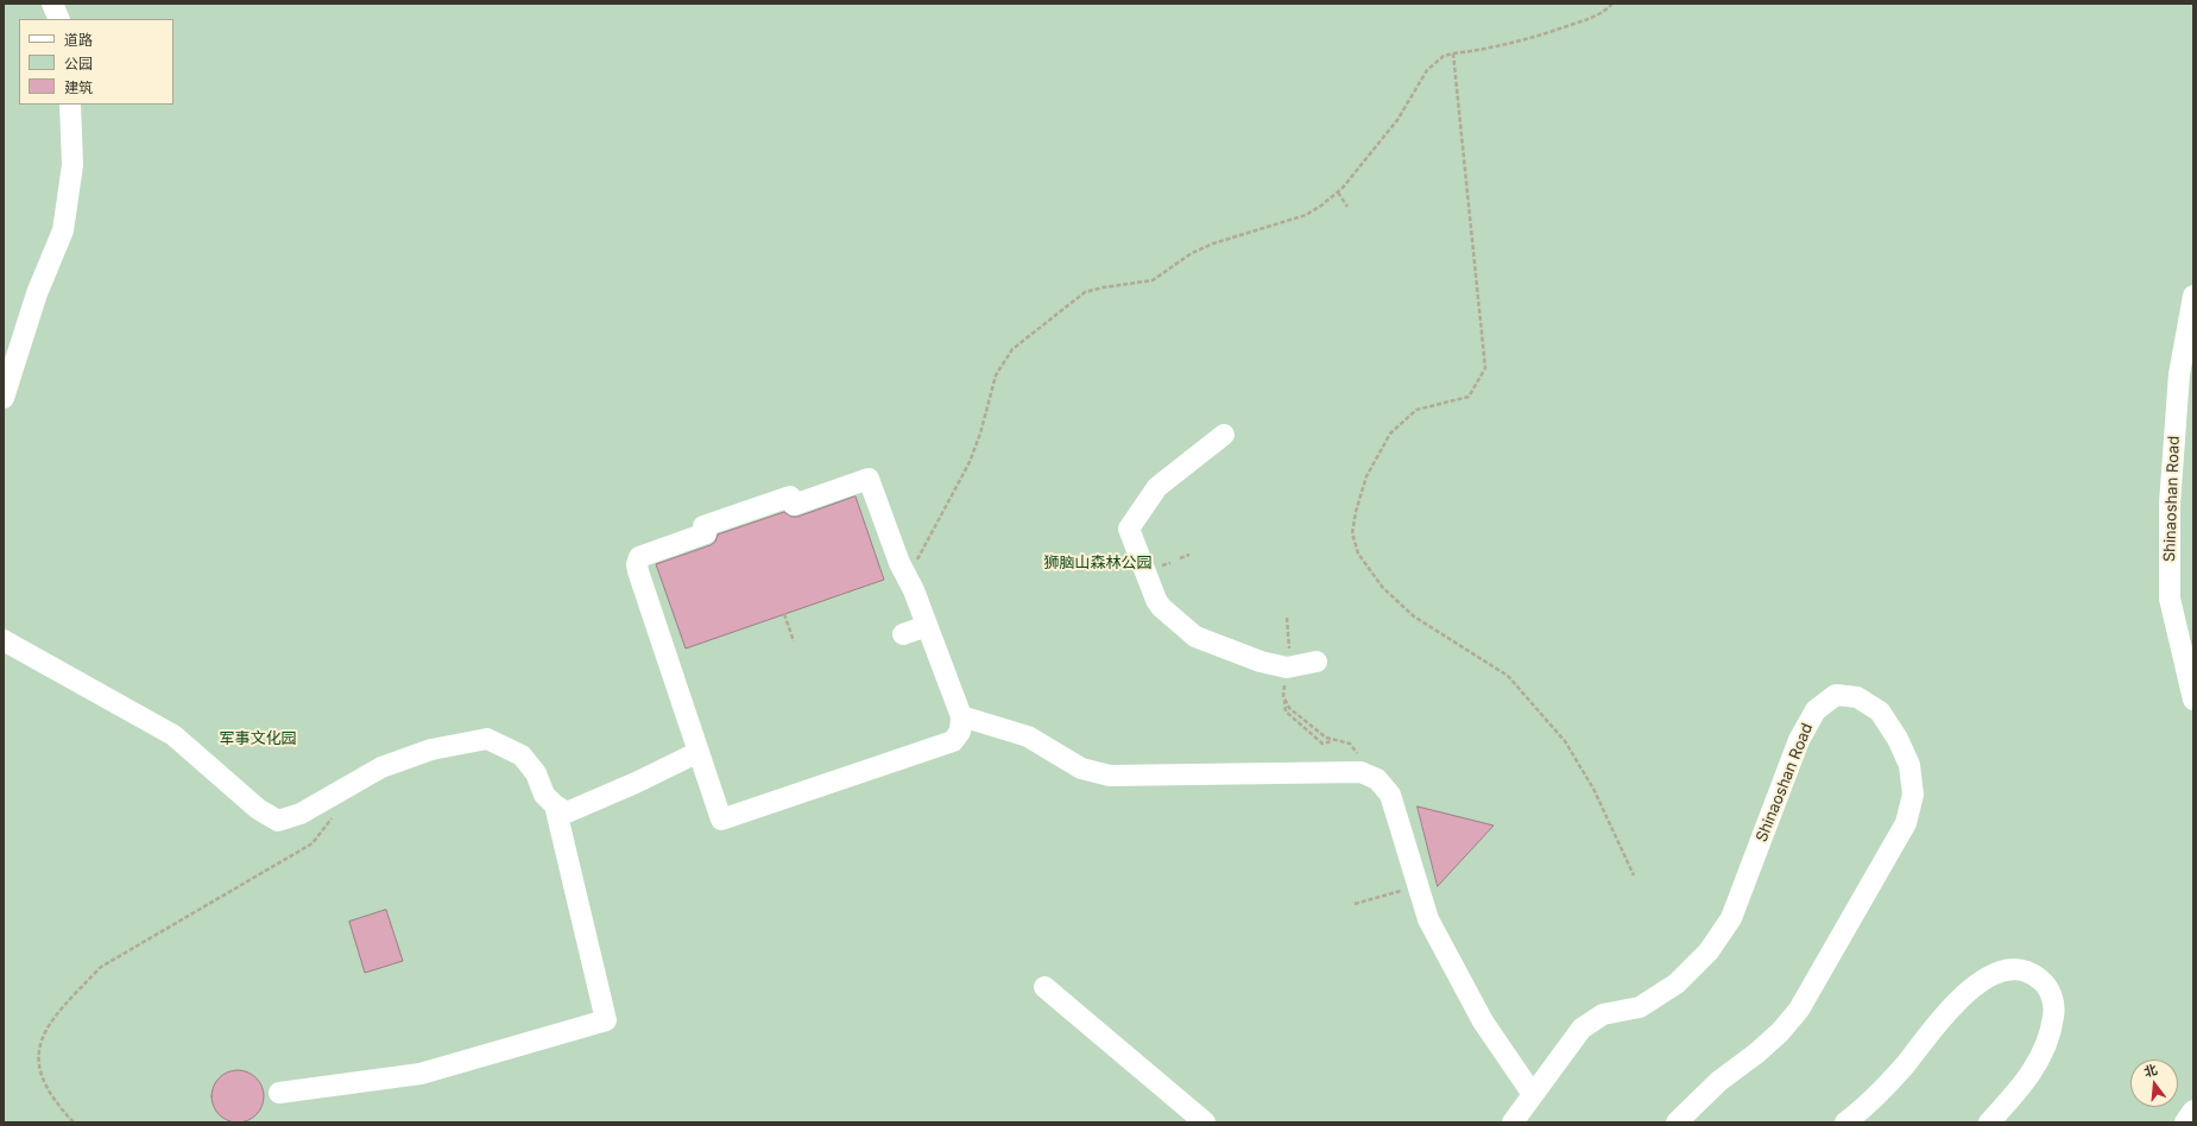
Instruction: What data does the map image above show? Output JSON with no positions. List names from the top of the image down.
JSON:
{
  "streets": {
    "street": ["Shinaoshan Road"]
  },
  "parks": ["狮脑山森林公园", "军事文化园"],
  "legend": ["道路", "公园", "建筑"],
  "north": "top"
}
